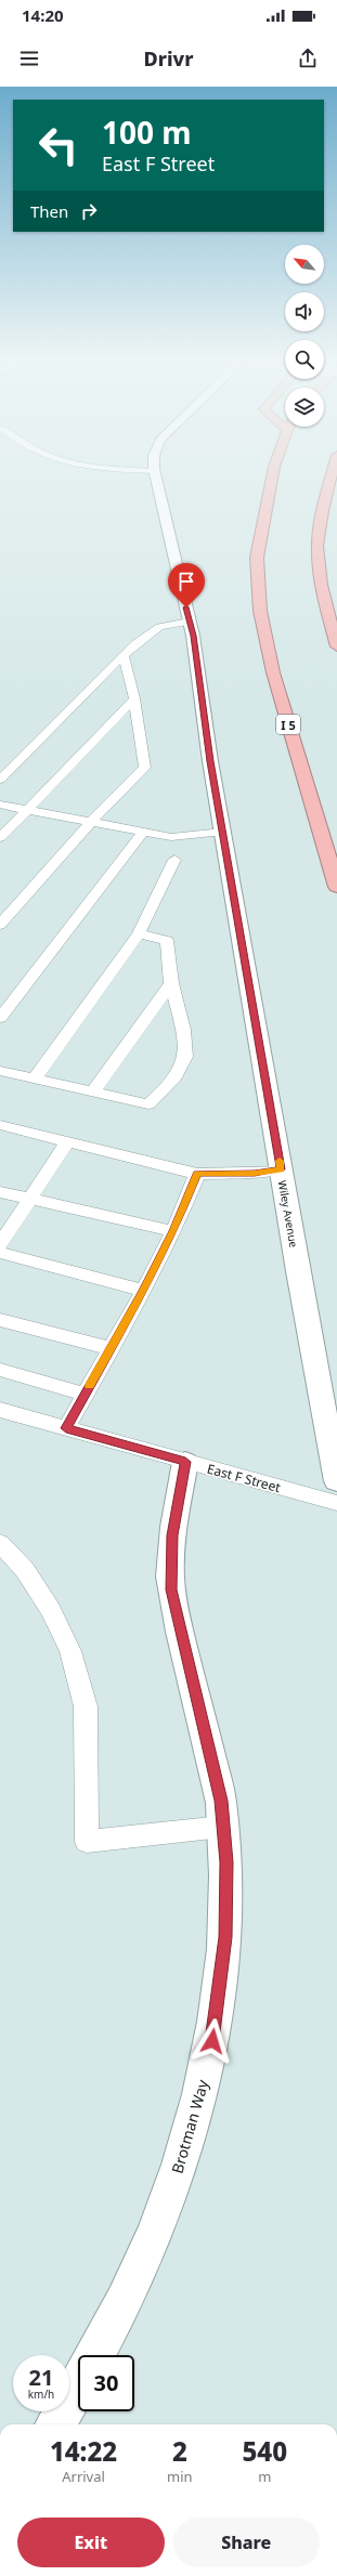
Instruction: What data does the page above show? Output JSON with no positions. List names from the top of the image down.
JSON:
{
  "streets": {
    "highway": ["I 5"],
    "street": ["Wiley Avenue", "Brotman Way"],
    "lane": ["East F Street"]
  },
  "crossings": [
    ["East F Street", "Brotman Way"]
  ],
  "north": "top left",
  "page": {
    "status": "14:20",
    "header": "Drivr",
    "turn": ["100 m", "East F Street"],
    "then": "Then",
    "speed": "21 km/h",
    "limit": "30",
    "eta": [
      "14:22",
      "Arrival",
      "2",
      "min",
      "540",
      "m"
    ],
    "buttons": ["Exit", "Share"]
  }
}
